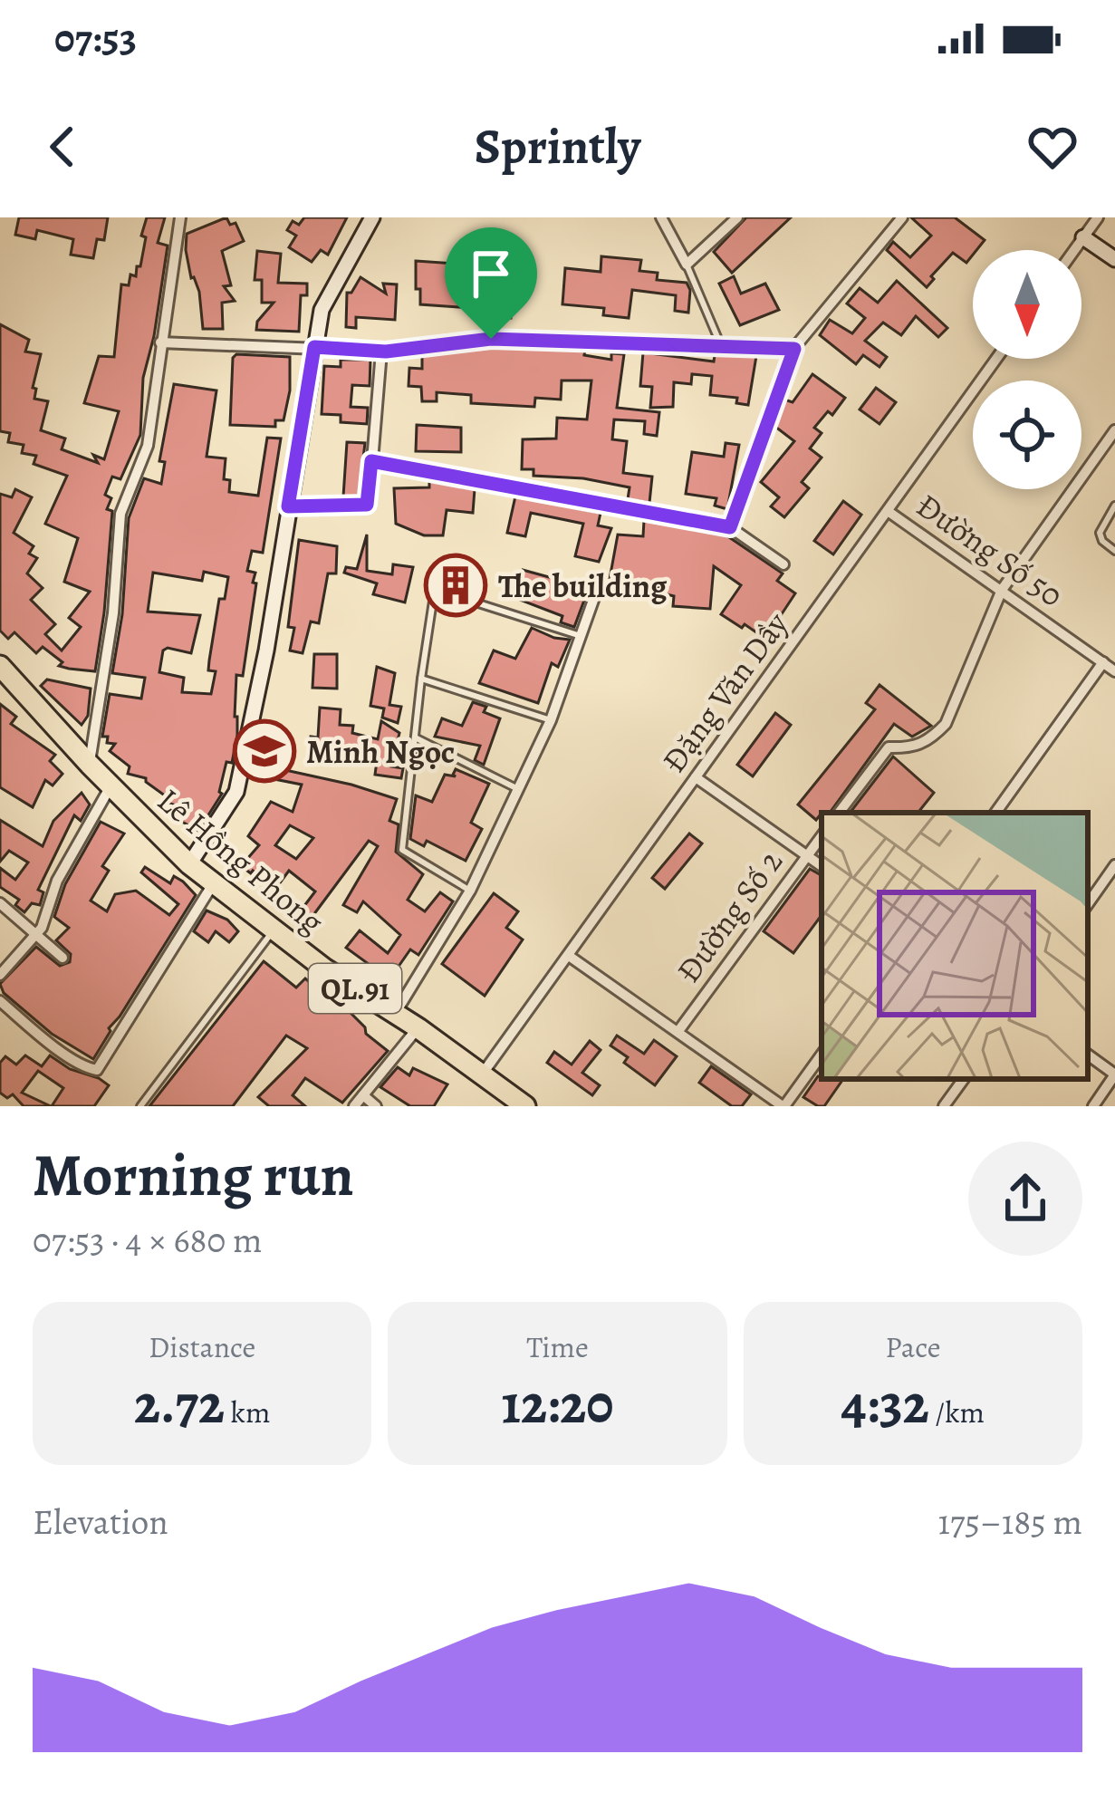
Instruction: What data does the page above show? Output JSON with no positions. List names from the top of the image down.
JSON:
{
  "streets": {
    "highway": ["Lê Hồng Phong", "QL.91"],
    "street": ["Đường Số 50", "Đặng Văn Dầy", "Đường Số 2"]
  },
  "crossings": [
    ["Đường Số 50", "Đặng Văn Dầy"],
    ["Đặng Văn Dầy", "Lê Hồng Phong"]
  ],
  "places": {
    "building": ["The building"],
    "school or university": ["Minh Ngọc"]
  },
  "north": "bottom",
  "page": {
    "status": "07:53",
    "header": "Sprintly",
    "heading": ["Morning run", "07:53 · 4 × 680 m"],
    "stats": [
      ["Distance", "2.72 km"],
      ["Time", "12:20"],
      ["Pace", "4:32 /km"]
    ],
    "chart": ["Elevation", "175–185 m"]
  }
}
